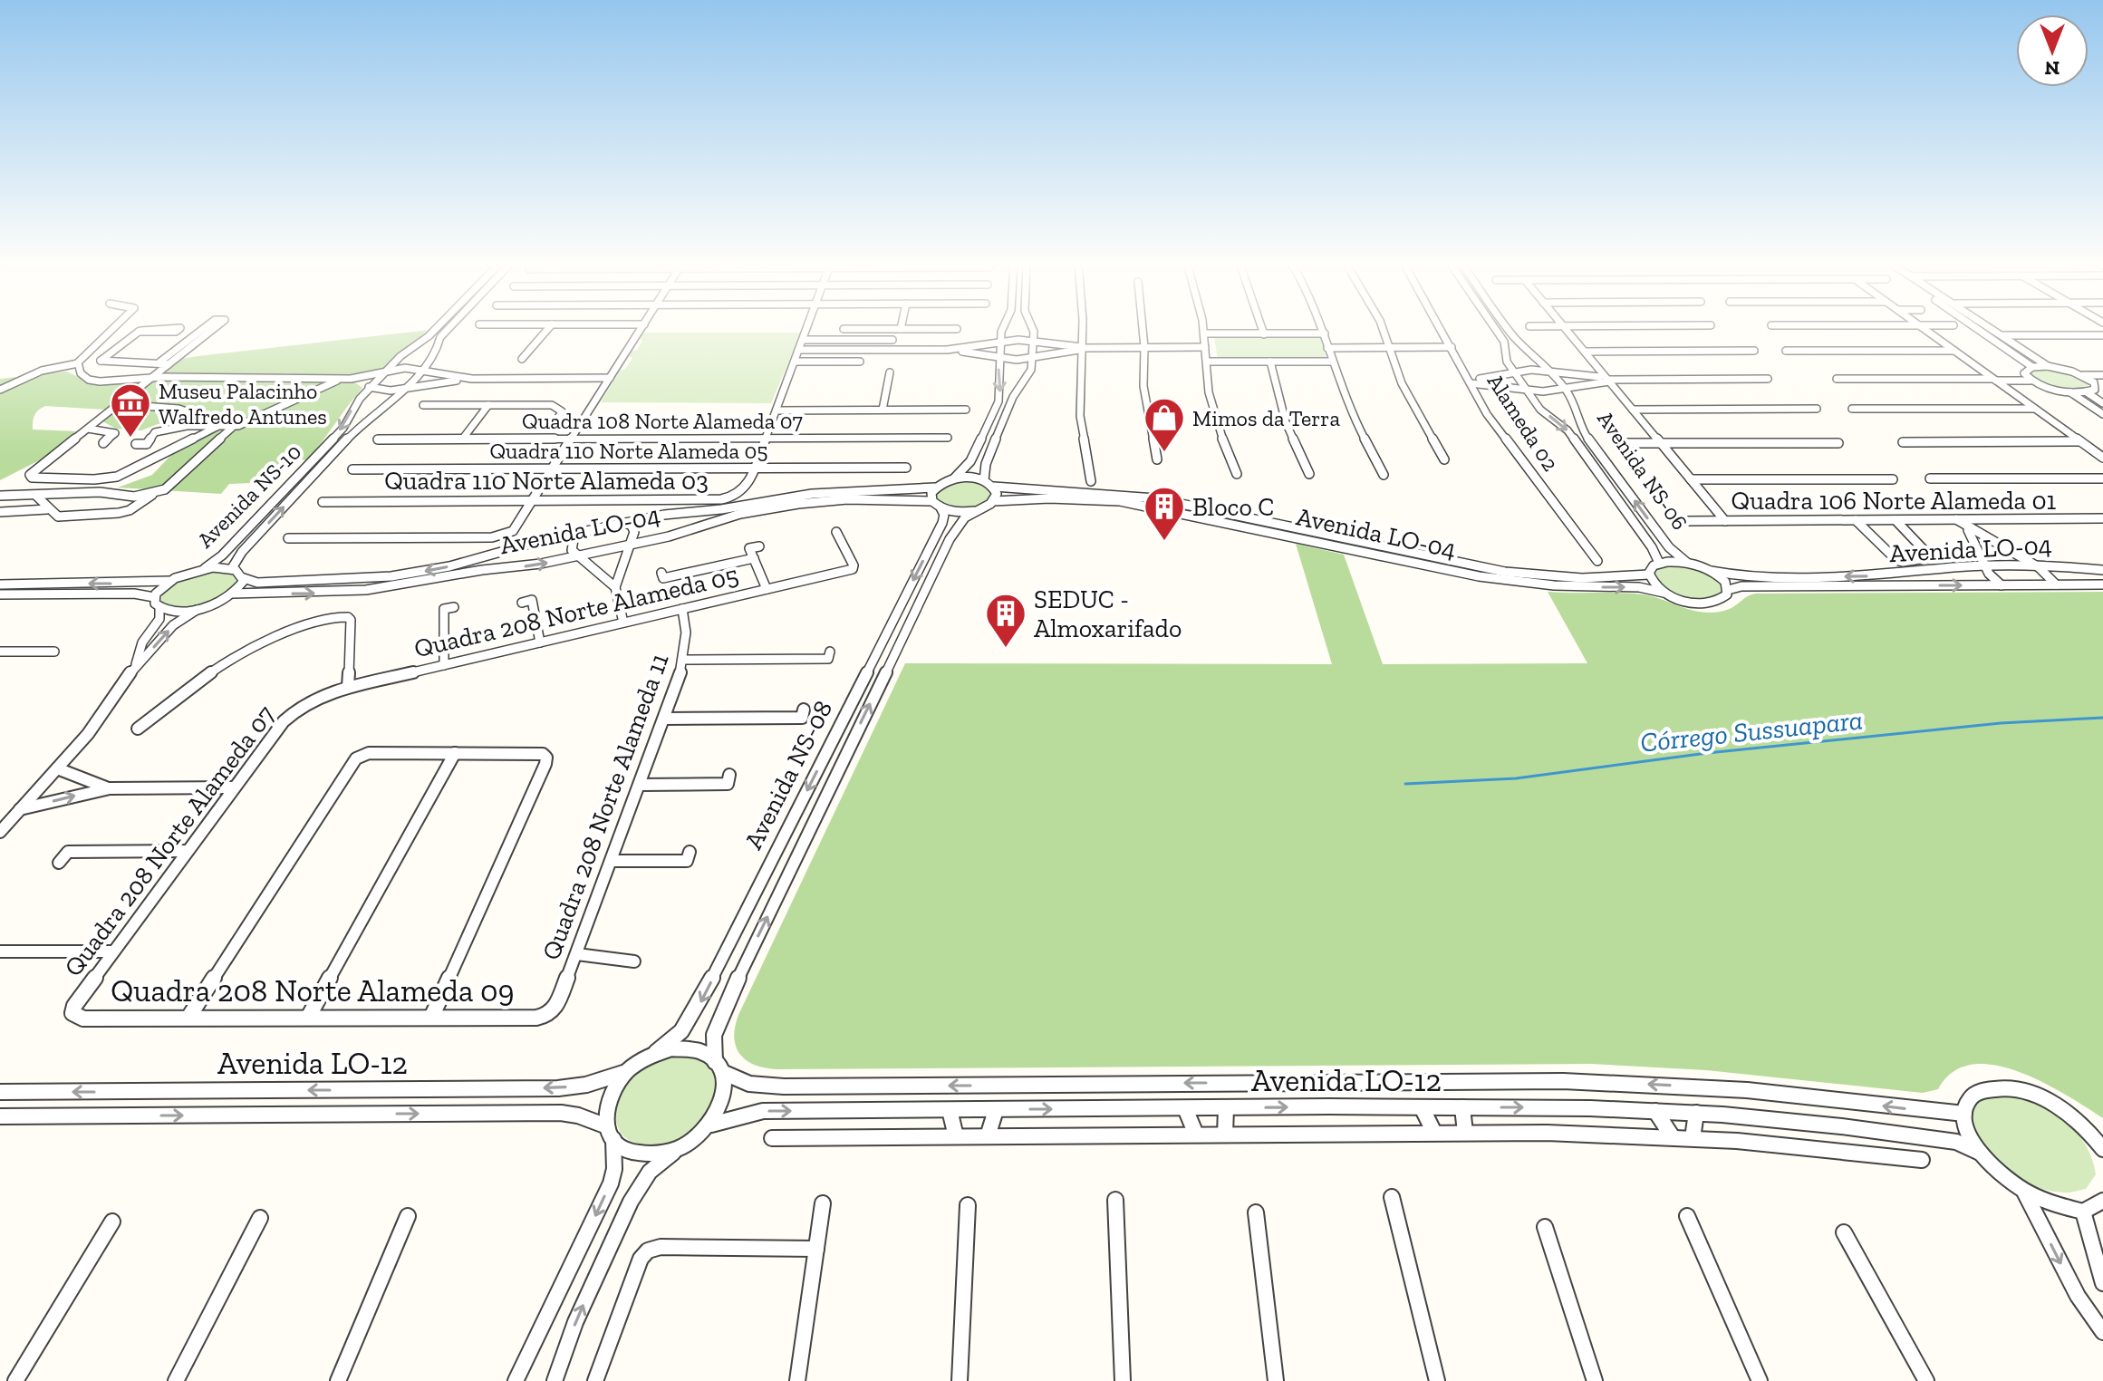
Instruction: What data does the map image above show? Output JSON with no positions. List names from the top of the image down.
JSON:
{
  "streets": {
    "street": [
      "Quadra 108 Norte Alameda 07",
      "Alameda 02",
      "Quadra 110 Norte Alameda 05",
      "Avenida NS-06",
      "Quadra 110 Norte Alameda 03",
      "Avenida NS-10",
      "Quadra 106 Norte Alameda 01",
      "Avenida LO-04",
      "Quadra 208 Norte Alameda 05",
      "Avenida NS-08",
      "Quadra 208 Norte Alameda 11",
      "Quadra 208 Norte Alameda 07",
      "Quadra 208 Norte Alameda 09",
      "Avenida LO-12"
    ]
  },
  "crossings": [
    ["Quadra 108 Norte Alameda 07", "Quadra 110 Norte Alameda 03"],
    ["Quadra 110 Norte Alameda 05", "Quadra 110 Norte Alameda 03"],
    ["Avenida NS-06", "Avenida LO-04"],
    ["Quadra 110 Norte Alameda 03", "Avenida LO-04"],
    ["Avenida NS-10", "Avenida LO-04"],
    ["Avenida LO-04", "Avenida NS-08"],
    ["Quadra 208 Norte Alameda 05", "Quadra 208 Norte Alameda 11"],
    ["Quadra 208 Norte Alameda 05", "Quadra 208 Norte Alameda 07"],
    ["Avenida NS-08", "Avenida LO-12"],
    ["Quadra 208 Norte Alameda 11", "Quadra 208 Norte Alameda 09"],
    ["Quadra 208 Norte Alameda 07", "Quadra 208 Norte Alameda 09"]
  ],
  "water": ["Córrego Sussuapara"],
  "places": {
    "museum": ["Museu Palacinho Walfredo Antunes"],
    "shop": ["Mimos da Terra"],
    "building": ["Bloco C", "SEDUC - Almoxarifado"]
  },
  "north": "bottom"
}
